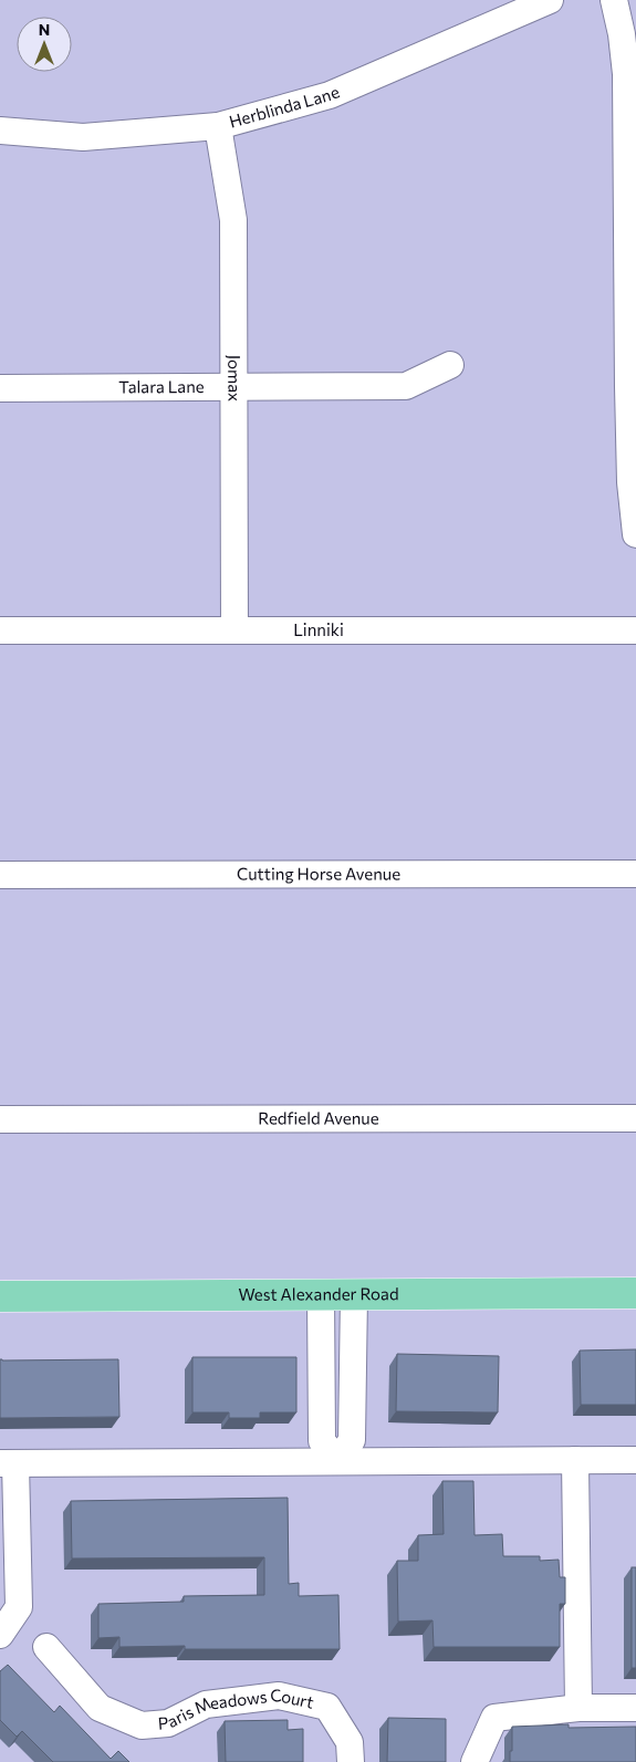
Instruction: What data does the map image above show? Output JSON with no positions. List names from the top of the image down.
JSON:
{
  "streets": {
    "main road": ["West Alexander Road"],
    "street": [
      "Herblinda Lane",
      "Jomax",
      "Talara Lane",
      "Linniki",
      "Cutting Horse Avenue",
      "Redfield Avenue",
      "Paris Meadows Court"
    ]
  },
  "crossings": [
    ["Herblinda Lane", "Jomax"],
    ["Jomax", "Talara Lane"],
    ["Jomax", "Linniki"]
  ],
  "north": "top"
}
